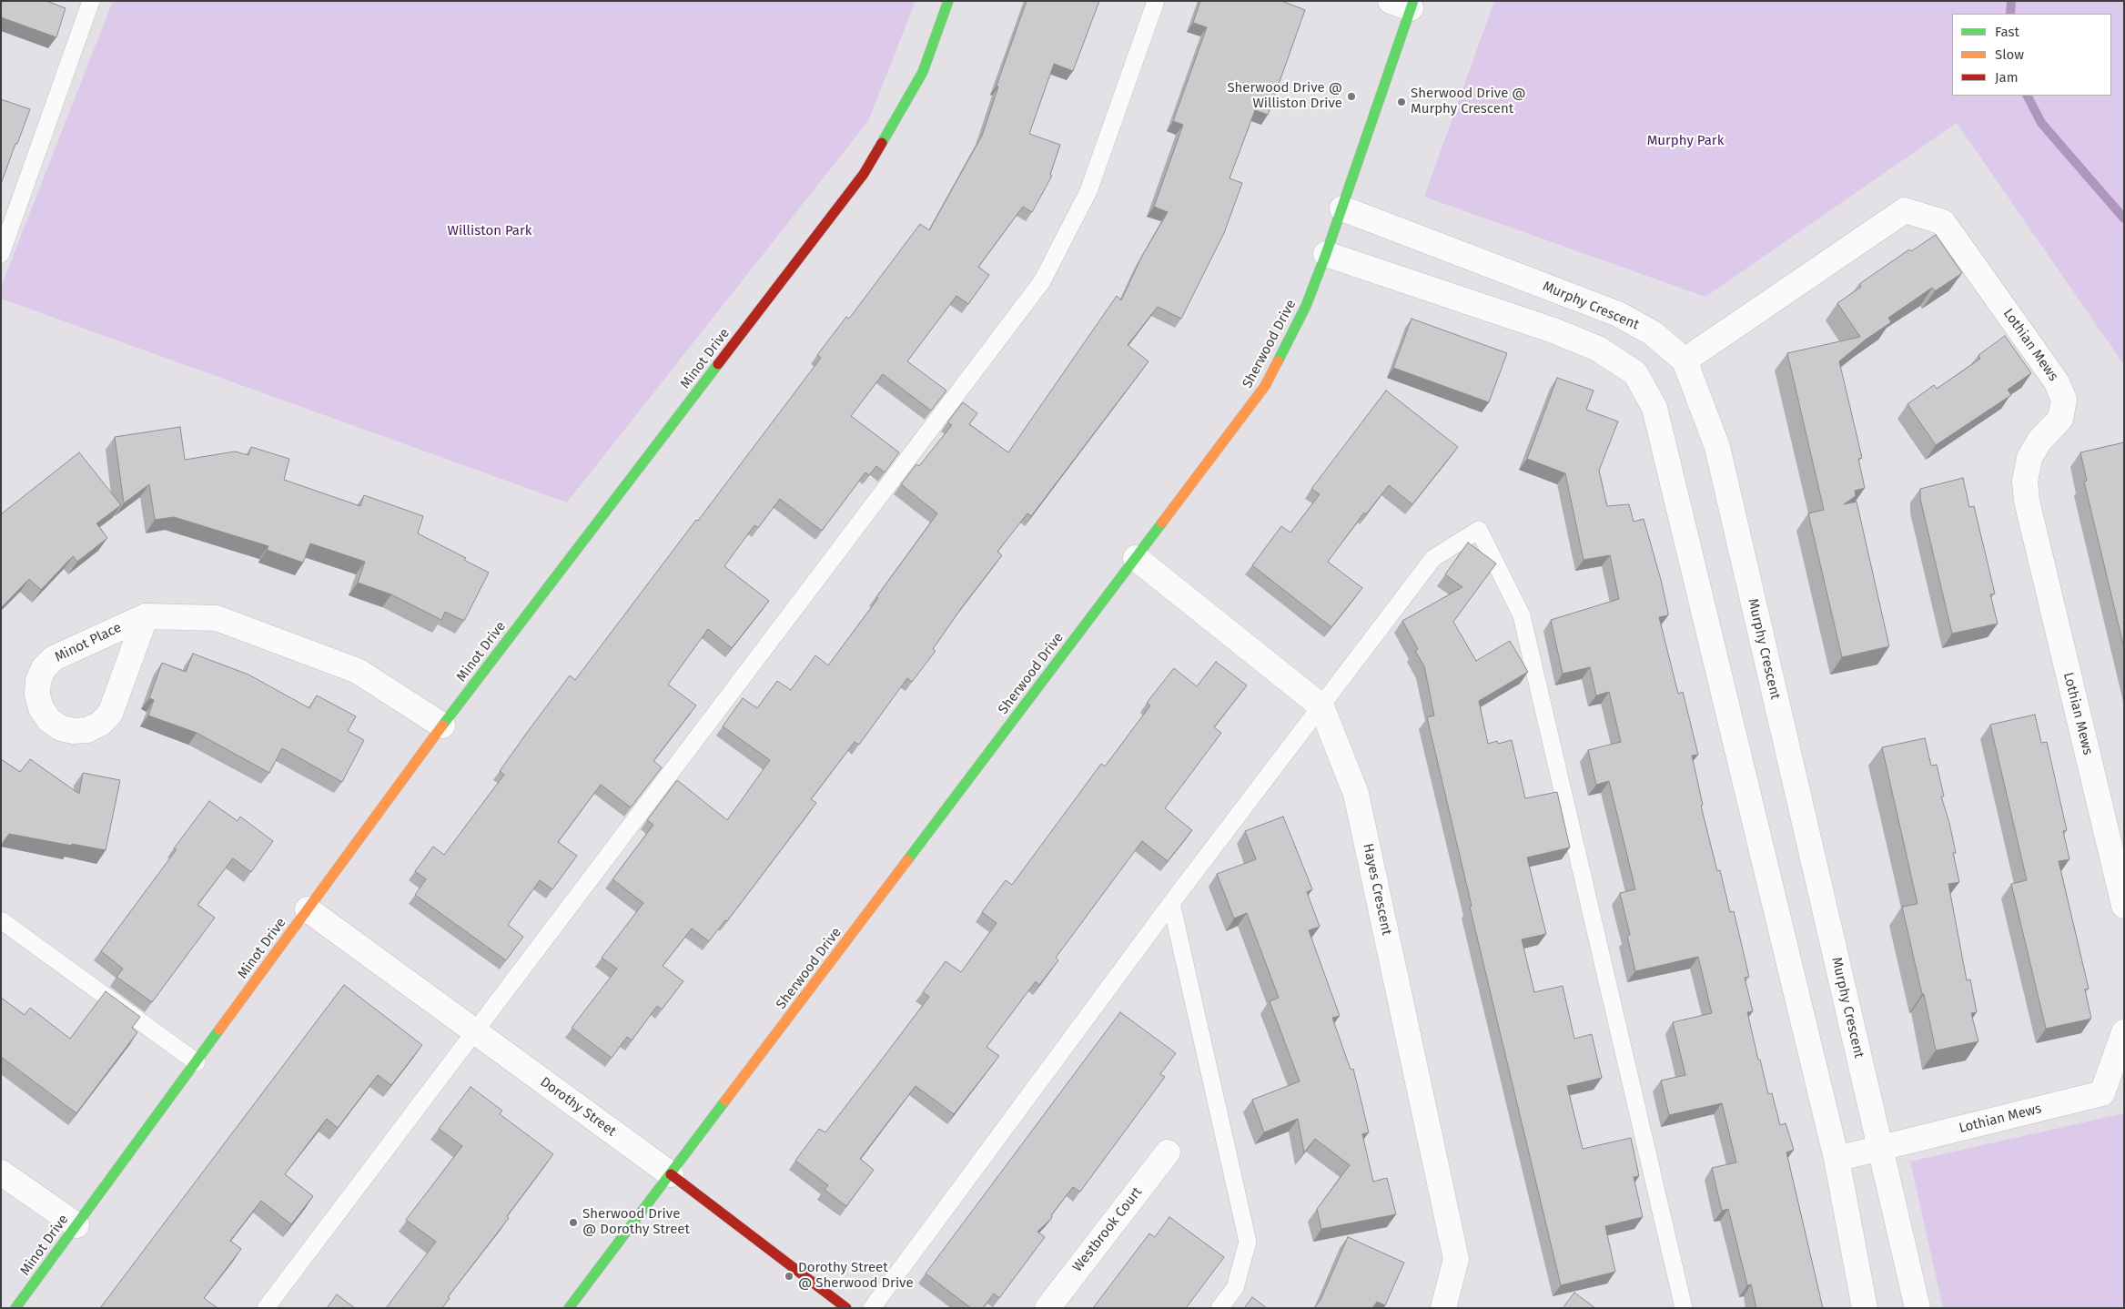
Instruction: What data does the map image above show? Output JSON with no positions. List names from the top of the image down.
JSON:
{
  "streets": {
    "street": [
      "Murphy Crescent",
      "Sherwood Drive",
      "Lothian Mews",
      "Minot Drive",
      "Minot Place",
      "Hayes Crescent",
      "Dorothy Street",
      "Westbrook Court"
    ]
  },
  "crossings": [
    ["Murphy Crescent", "Sherwood Drive"],
    ["Murphy Crescent", "Lothian Mews"],
    ["Sherwood Drive", "Hayes Crescent"],
    ["Sherwood Drive", "Dorothy Street"],
    ["Minot Drive", "Minot Place"],
    ["Minot Drive", "Dorothy Street"]
  ],
  "parks": ["Murphy Park", "Williston Park"],
  "places": [
    "Sherwood Drive @ Williston Drive",
    "Sherwood Drive @ Murphy Crescent",
    "Sherwood Drive @ Dorothy Street",
    "Dorothy Street @ Sherwood Drive"
  ],
  "legend": ["Fast", "Slow", "Jam"]
}
